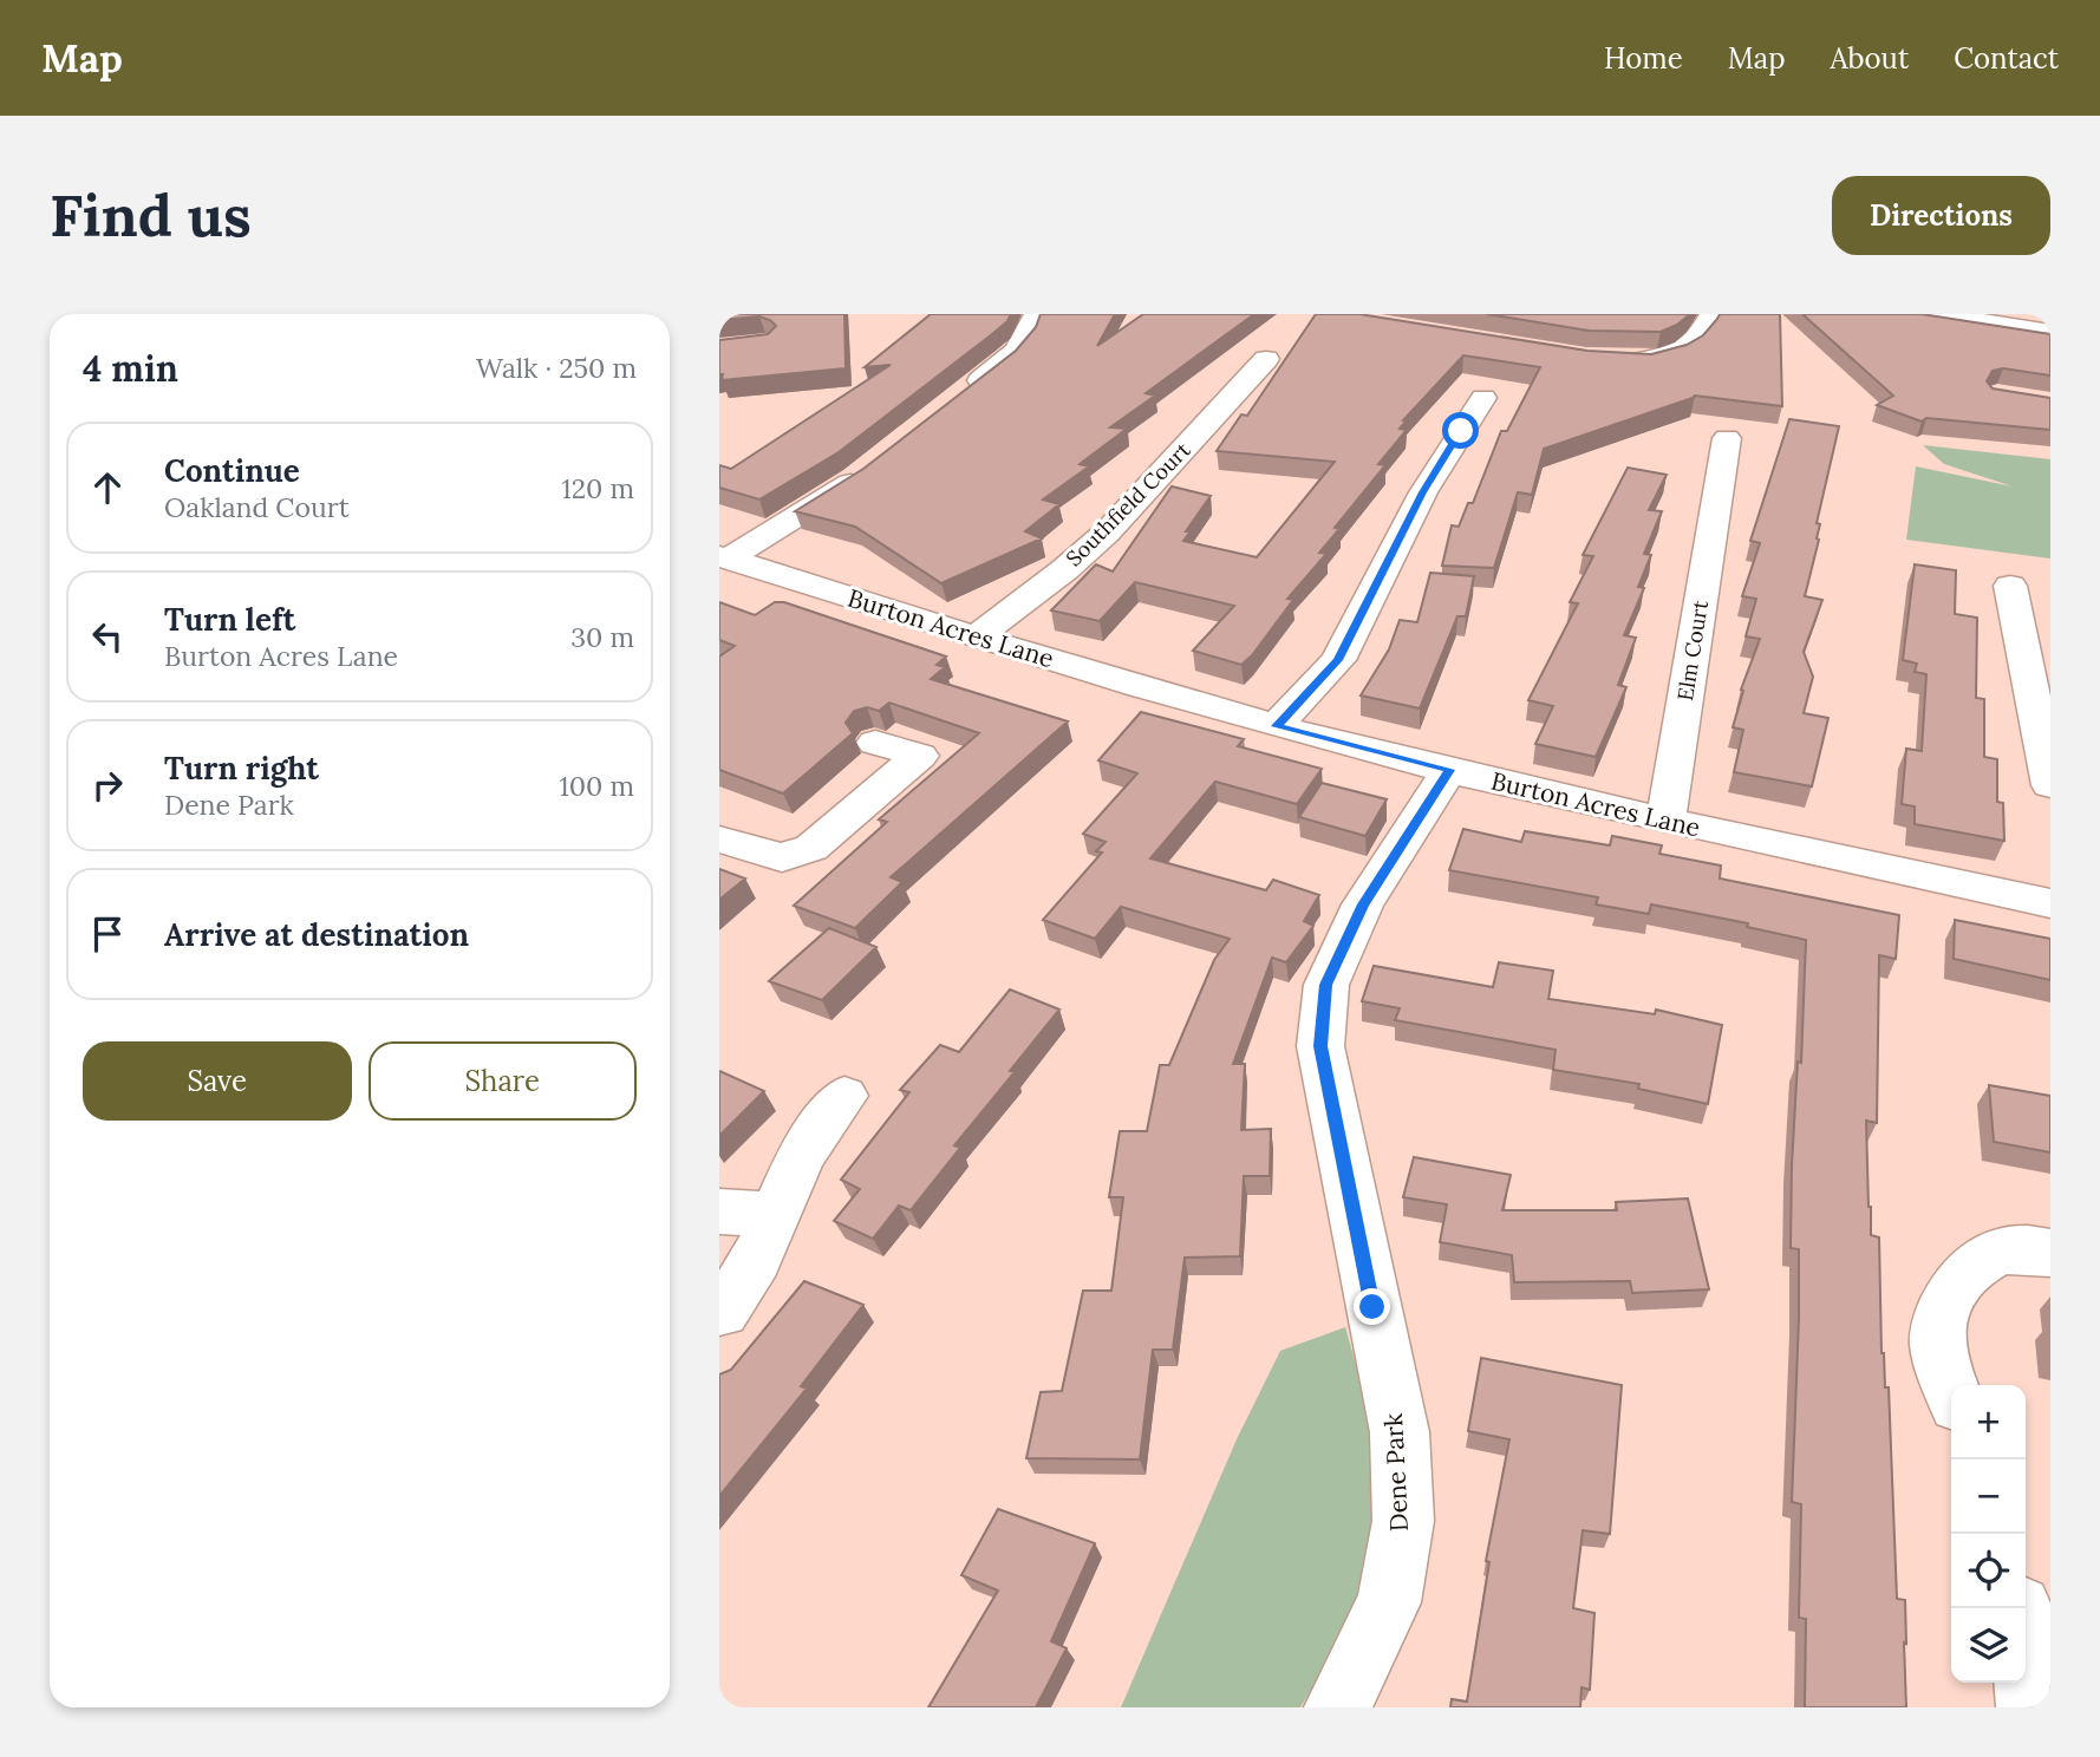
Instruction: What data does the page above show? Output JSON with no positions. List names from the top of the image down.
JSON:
{
  "streets": {
    "street": [
      "Southfield Court",
      "Burton Acres Lane",
      "Elm Court",
      "Dene Park"
    ]
  },
  "crossings": [
    ["Southfield Court", "Burton Acres Lane"],
    ["Burton Acres Lane", "Elm Court"],
    ["Burton Acres Lane", "Dene Park"]
  ],
  "page": {
    "header": "Map",
    "nav": [
      "Home",
      "Map",
      "About",
      "Contact"
    ],
    "buttons": [
      "Directions",
      ["Save", "Share"]
    ],
    "title": "Find us",
    "heading": ["4 min", "Walk · 250 m"],
    "list": [
      ["Continue", "Oakland Court", "120 m"],
      ["Turn left", "Burton Acres Lane", "30 m"],
      ["Turn right", "Dene Park", "100 m"],
      "Arrive at destination"
    ],
    "map_buttons": ["+", "−"]
  }
}
